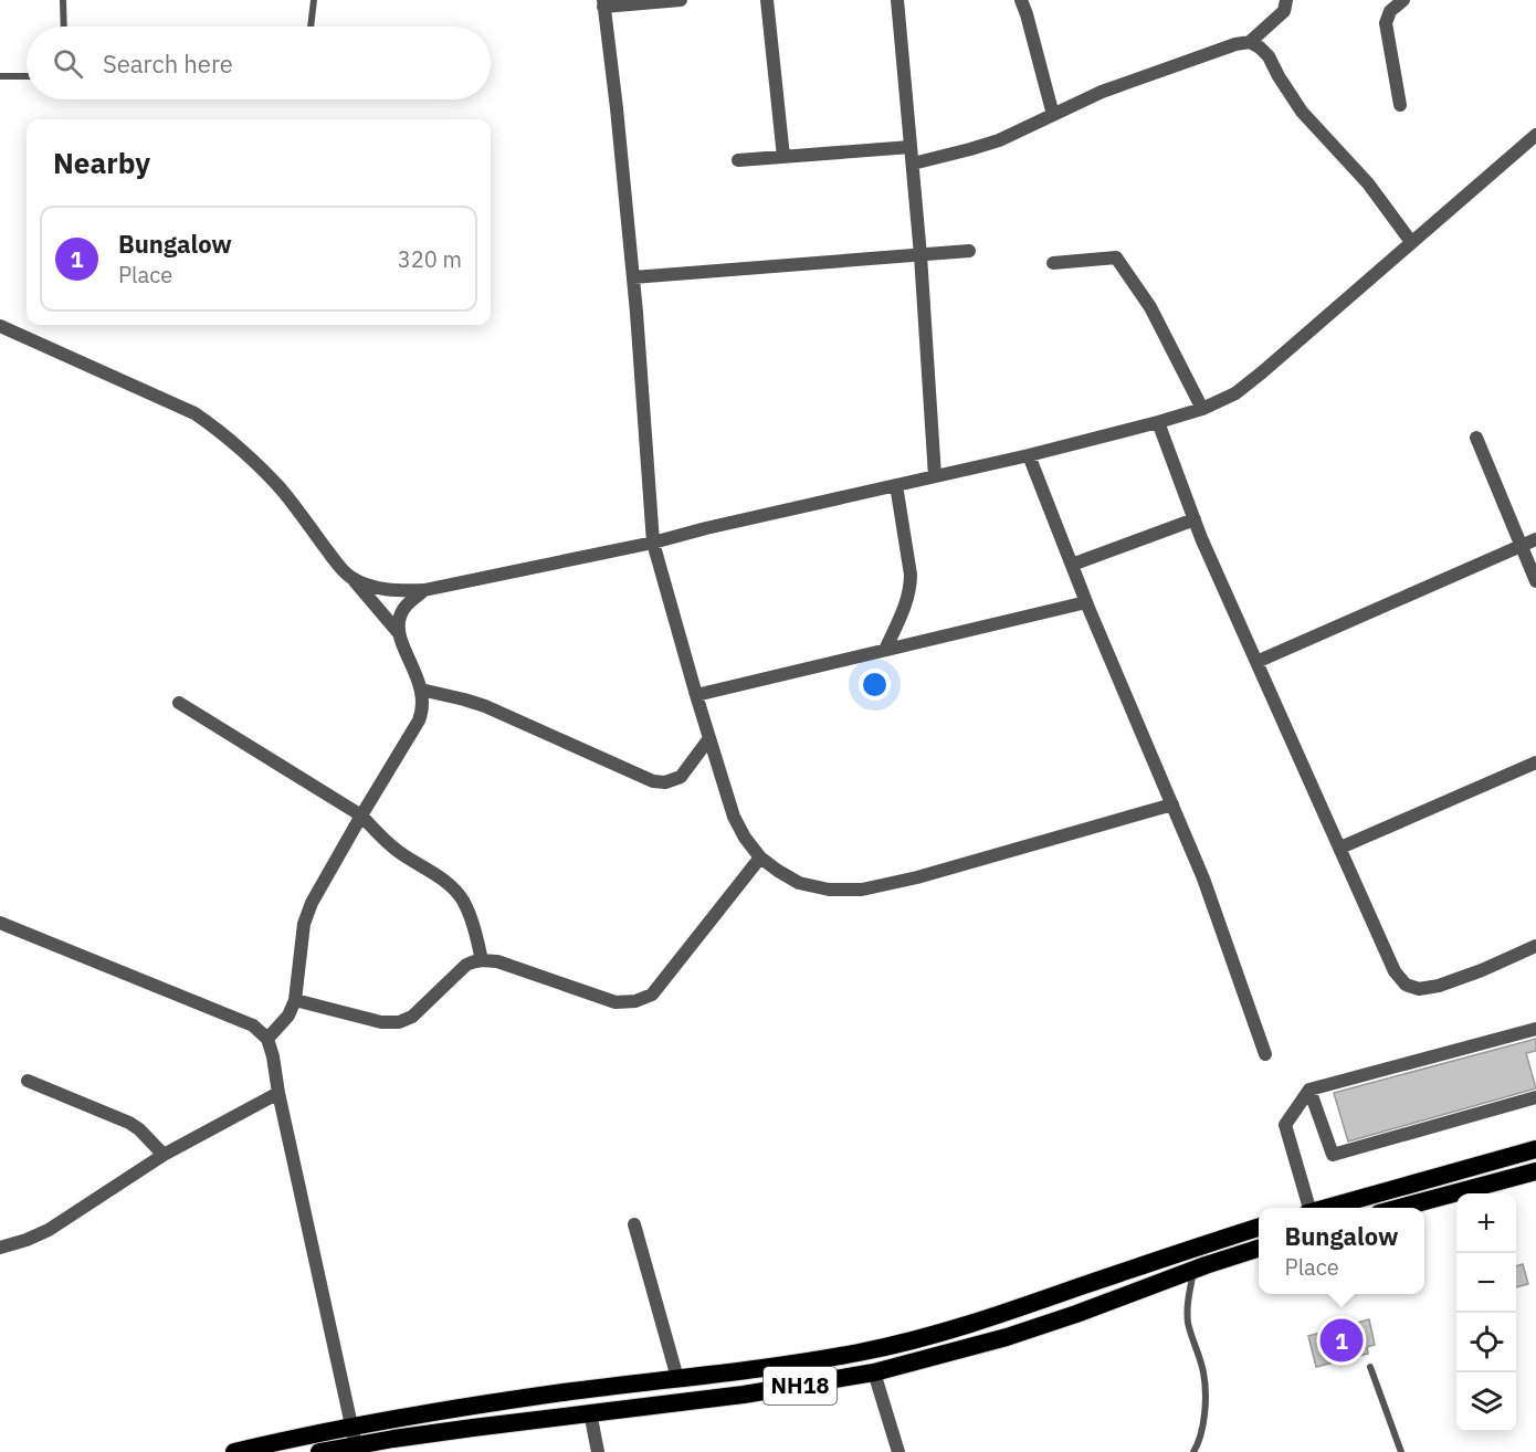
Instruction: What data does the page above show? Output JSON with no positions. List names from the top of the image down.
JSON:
{
  "streets": {
    "highway": ["NH18"]
  },
  "page": {
    "search": "Search here",
    "heading": "Nearby",
    "list": [
      {
        "mark": "1",
        "name": "Bungalow",
        "note": "Place",
        "value": "320 m"
      }
    ],
    "map_buttons": ["+", "−"],
    "popup": ["Bungalow", "Place"],
    "pins": "1"
  }
}
